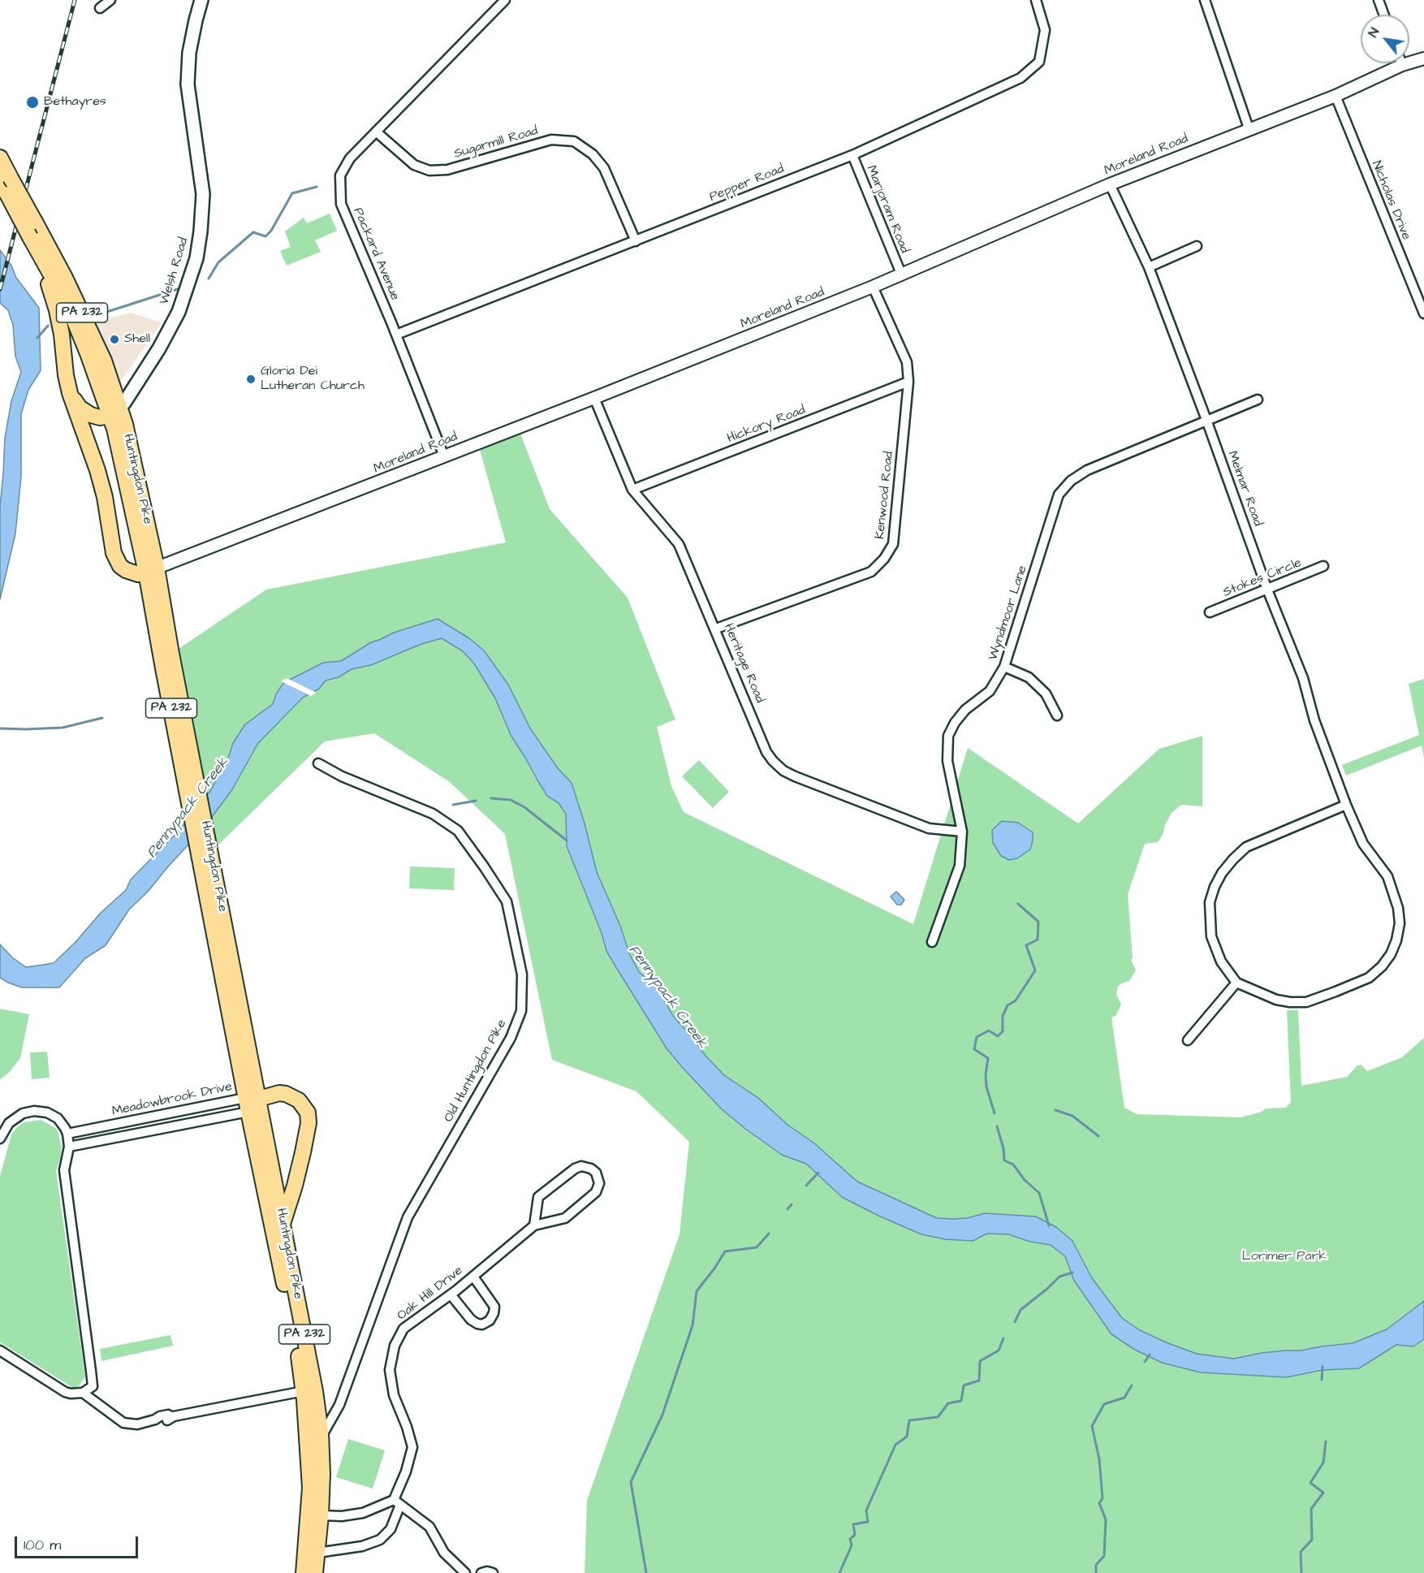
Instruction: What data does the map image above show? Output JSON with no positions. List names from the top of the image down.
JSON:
{
  "streets": {
    "main road": ["Welsh Road", "PA 232", "Huntingdon Pike"],
    "street": [
      "Sugarmill Road",
      "Moreland Road",
      "Pepper Road",
      "Nicholas Drive",
      "Marjoram Road",
      "Packard Avenue",
      "Hickory Road",
      "Melmar Road",
      "Kenwood Road",
      "Stokes Circle",
      "Wyndmoor Lane",
      "Heritage Road",
      "Old Huntingdon Pike",
      "Meadowbrook Drive",
      "Oak Hill Drive"
    ]
  },
  "crossings": [
    ["Sugarmill Road", "Pepper Road"],
    ["Sugarmill Road", "Packard Avenue"],
    ["Moreland Road", "Nicholas Drive"],
    ["Moreland Road", "Marjoram Road"],
    ["Moreland Road", "Packard Avenue"],
    ["Moreland Road", "Huntingdon Pike"],
    ["Moreland Road", "Melmar Road"],
    ["Moreland Road", "Kenwood Road"],
    ["Moreland Road", "Heritage Road"],
    ["Pepper Road", "Marjoram Road"],
    ["Pepper Road", "Packard Avenue"],
    ["Welsh Road", "Huntingdon Pike"],
    ["Hickory Road", "Kenwood Road"],
    ["Hickory Road", "Heritage Road"],
    ["Huntingdon Pike", "Old Huntingdon Pike"],
    ["Huntingdon Pike", "Meadowbrook Drive"],
    ["Huntingdon Pike", "Oak Hill Drive"],
    ["Melmar Road", "Stokes Circle"],
    ["Melmar Road", "Wyndmoor Lane"],
    ["Kenwood Road", "Heritage Road"],
    ["Wyndmoor Lane", "Heritage Road"]
  ],
  "water": ["Pennypack Creek"],
  "parks": ["Lorimer Park"],
  "places": ["Bethayres", "Shell", "Gloria Dei Lutheran Church"],
  "scale_bar": "100 m",
  "north": "top left"
}
